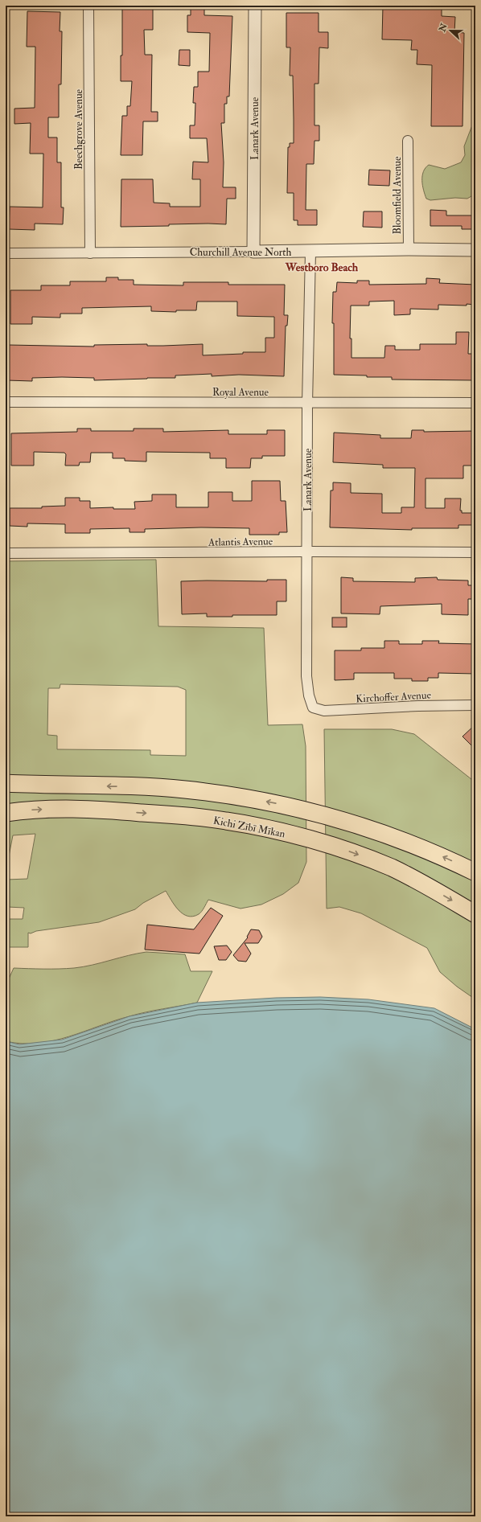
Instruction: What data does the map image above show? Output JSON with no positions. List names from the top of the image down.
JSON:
{
  "streets": {
    "highway": ["Kichi Zībī Mīkan"],
    "street": [
      "Lanark Avenue",
      "Beechgrove Avenue",
      "Bloomfield Avenue",
      "Churchill Avenue North",
      "Royal Avenue",
      "Atlantis Avenue",
      "Kirchoffer Avenue"
    ]
  },
  "crossings": [
    ["Lanark Avenue", "Churchill Avenue North"],
    ["Lanark Avenue", "Royal Avenue"],
    ["Lanark Avenue", "Atlantis Avenue"],
    ["Lanark Avenue", "Kirchoffer Avenue"],
    ["Beechgrove Avenue", "Churchill Avenue North"],
    ["Bloomfield Avenue", "Churchill Avenue North"]
  ],
  "districts": ["Westboro Beach"],
  "north": "left"
}
